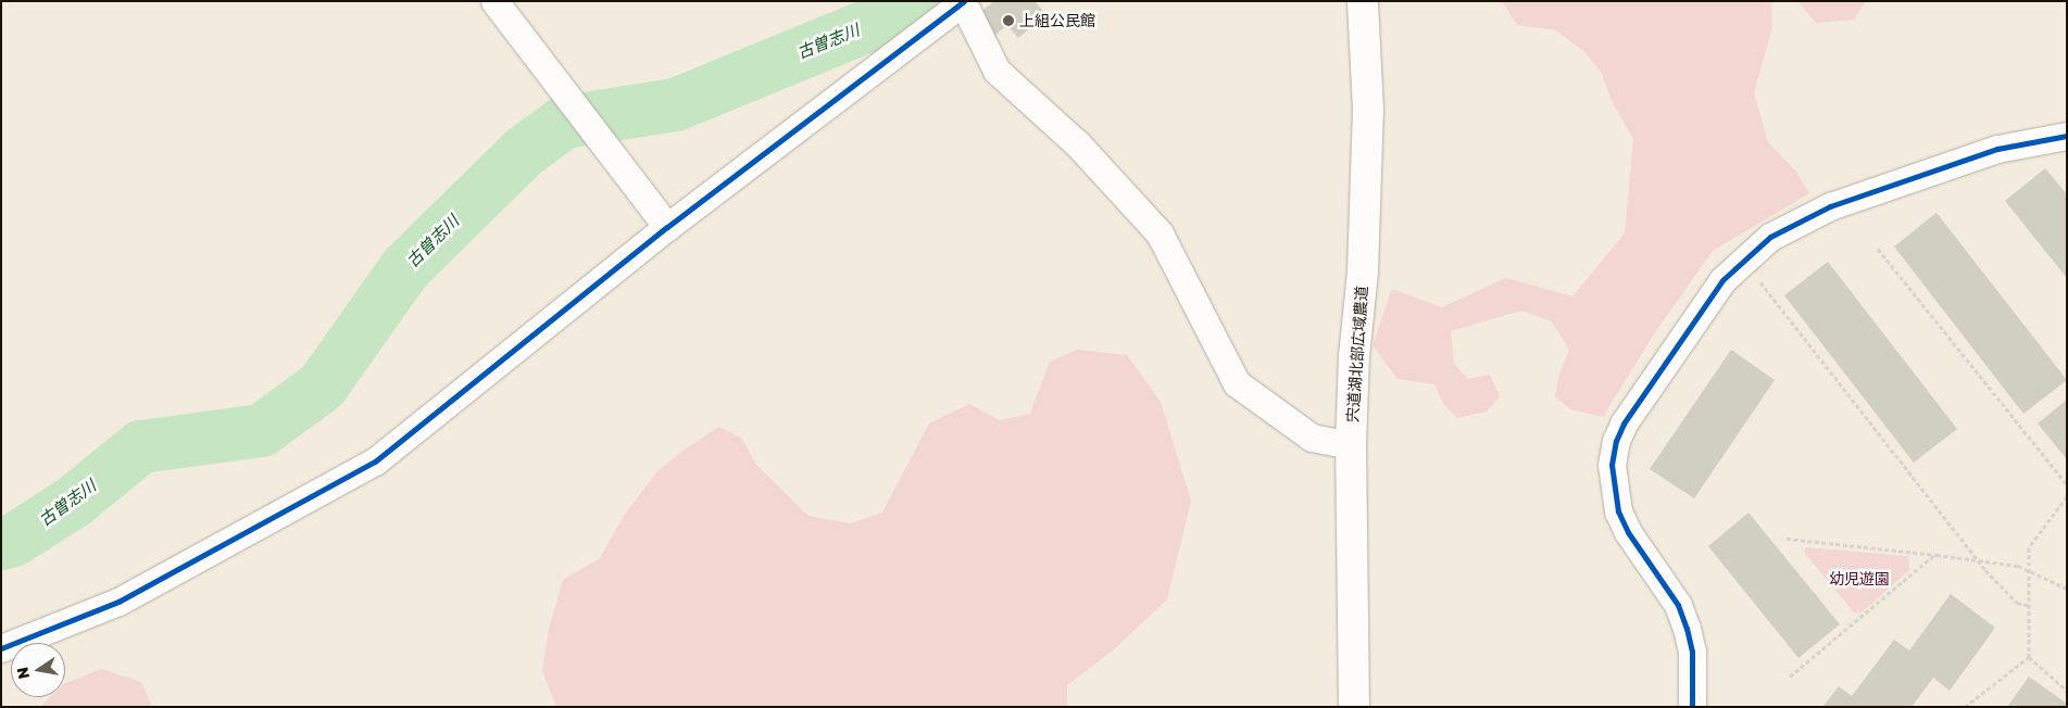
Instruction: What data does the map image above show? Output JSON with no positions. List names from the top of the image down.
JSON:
{
  "streets": {
    "street": ["宍道湖北部広域農道"]
  },
  "water": ["古曽志川"],
  "parks": ["幼児遊園"],
  "places": ["上組公民館"],
  "north": "left"
}
